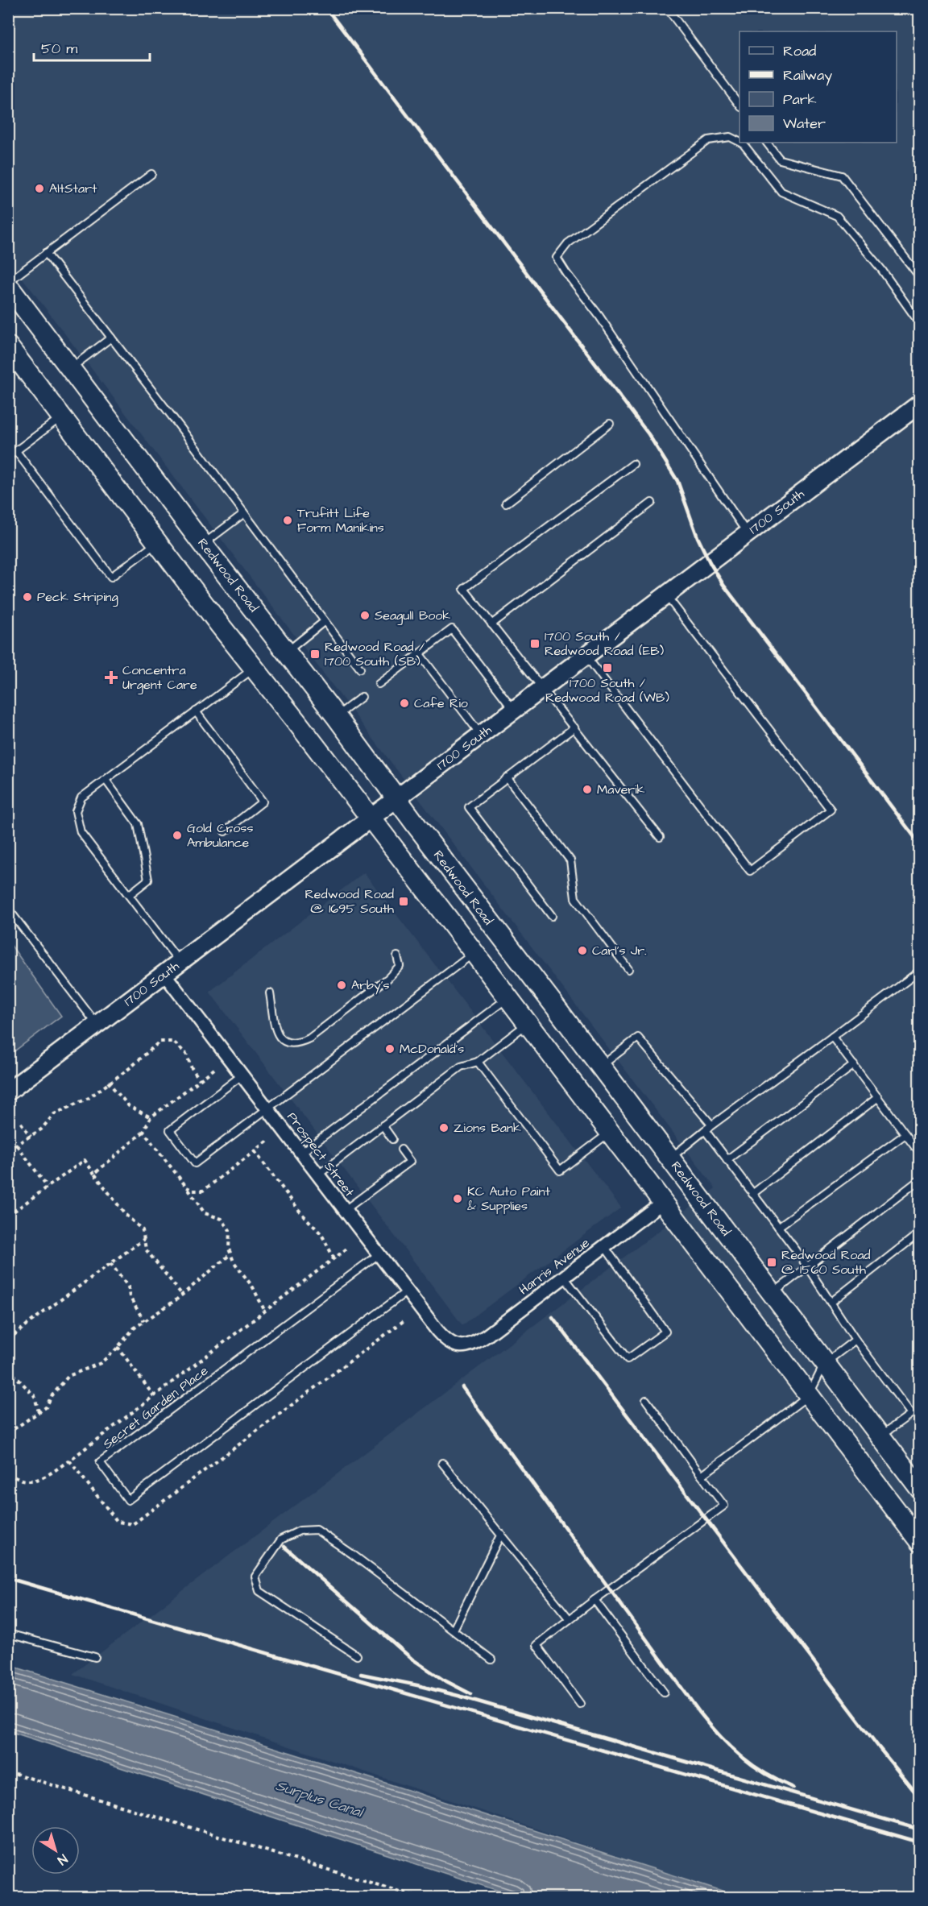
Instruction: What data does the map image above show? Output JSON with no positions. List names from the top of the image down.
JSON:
{
  "streets": {
    "main road": ["Redwood Road"],
    "street": ["1700 South", "Prospect Street", "Harris Avenue"],
    "lane": ["Secret Garden Place"]
  },
  "crossings": [
    ["1700 South", "Redwood Road"],
    ["1700 South", "Prospect Street"],
    ["Prospect Street", "Harris Avenue"],
    ["Prospect Street", "Secret Garden Place"]
  ],
  "water": ["Surplus Canal"],
  "places": {
    "other": [
      "AltStart",
      "Trufitt Life Form Manikins",
      "Peck Striping",
      "Seagull Book",
      "Cafe Rio",
      "Maverik",
      "Gold Cross Ambulance",
      "Carl's Jr.",
      "Arby's",
      "McDonald's",
      "Zions Bank",
      "KC Auto Paint & Supplies"
    ],
    "transit": [
      "1700 South / Redwood Road (EB)",
      "Redwood Road / 1700 South (SB)",
      "1700 South / Redwood Road (WB)",
      "Redwood Road @ 1695 South",
      "Redwood Road @ 1560 South"
    ],
    "health": ["Concentra Urgent Care"]
  },
  "legend": [
    "Road",
    "Railway",
    "Park",
    "Water"
  ],
  "scale_bar": "50 m",
  "north": "bottom right"
}
